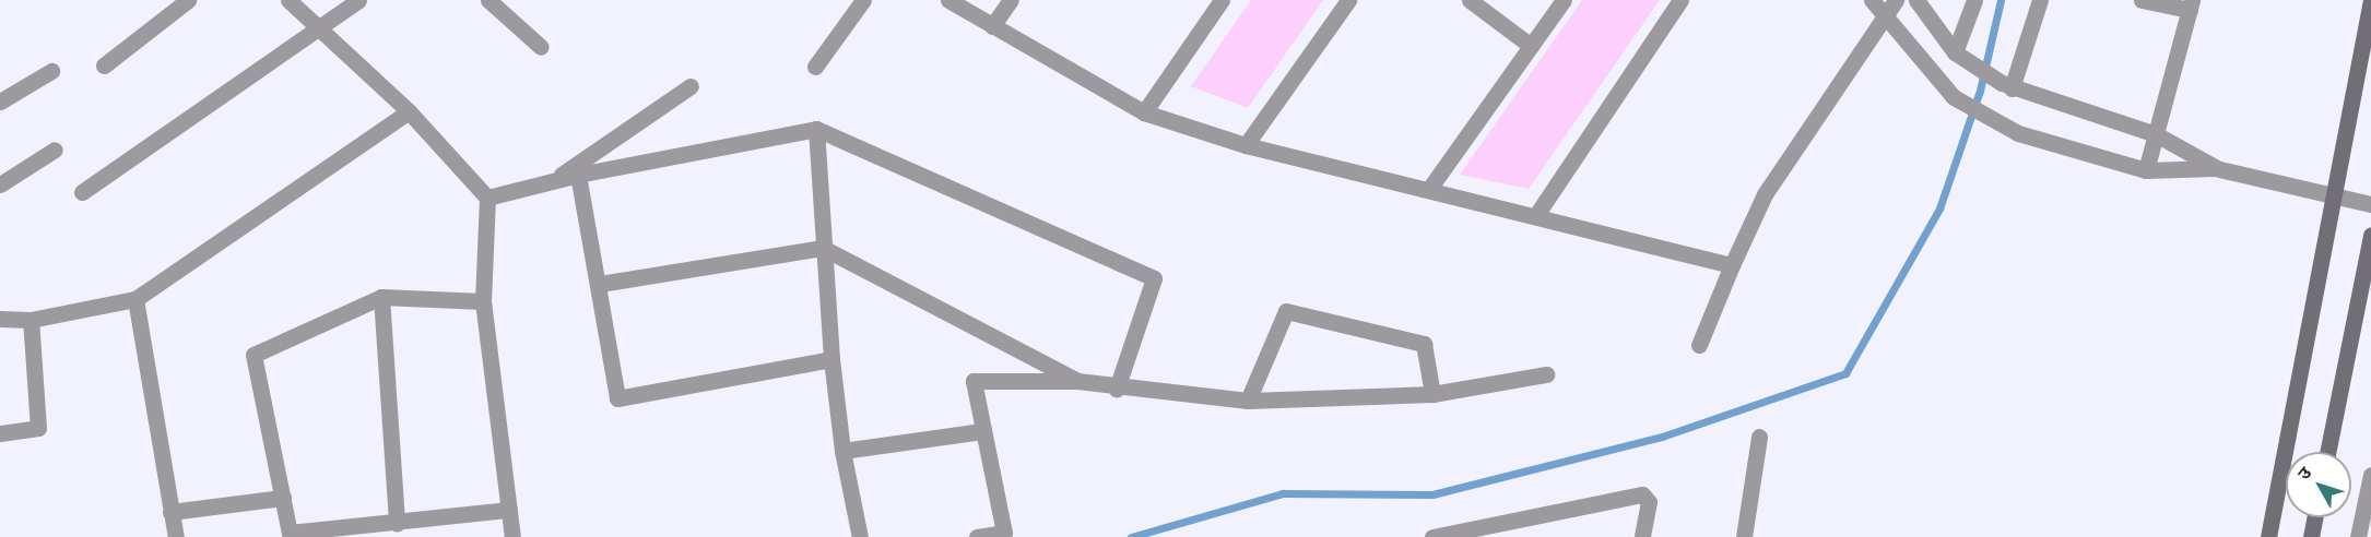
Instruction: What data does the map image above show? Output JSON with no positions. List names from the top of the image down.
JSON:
{
  "north": "top left"
}
